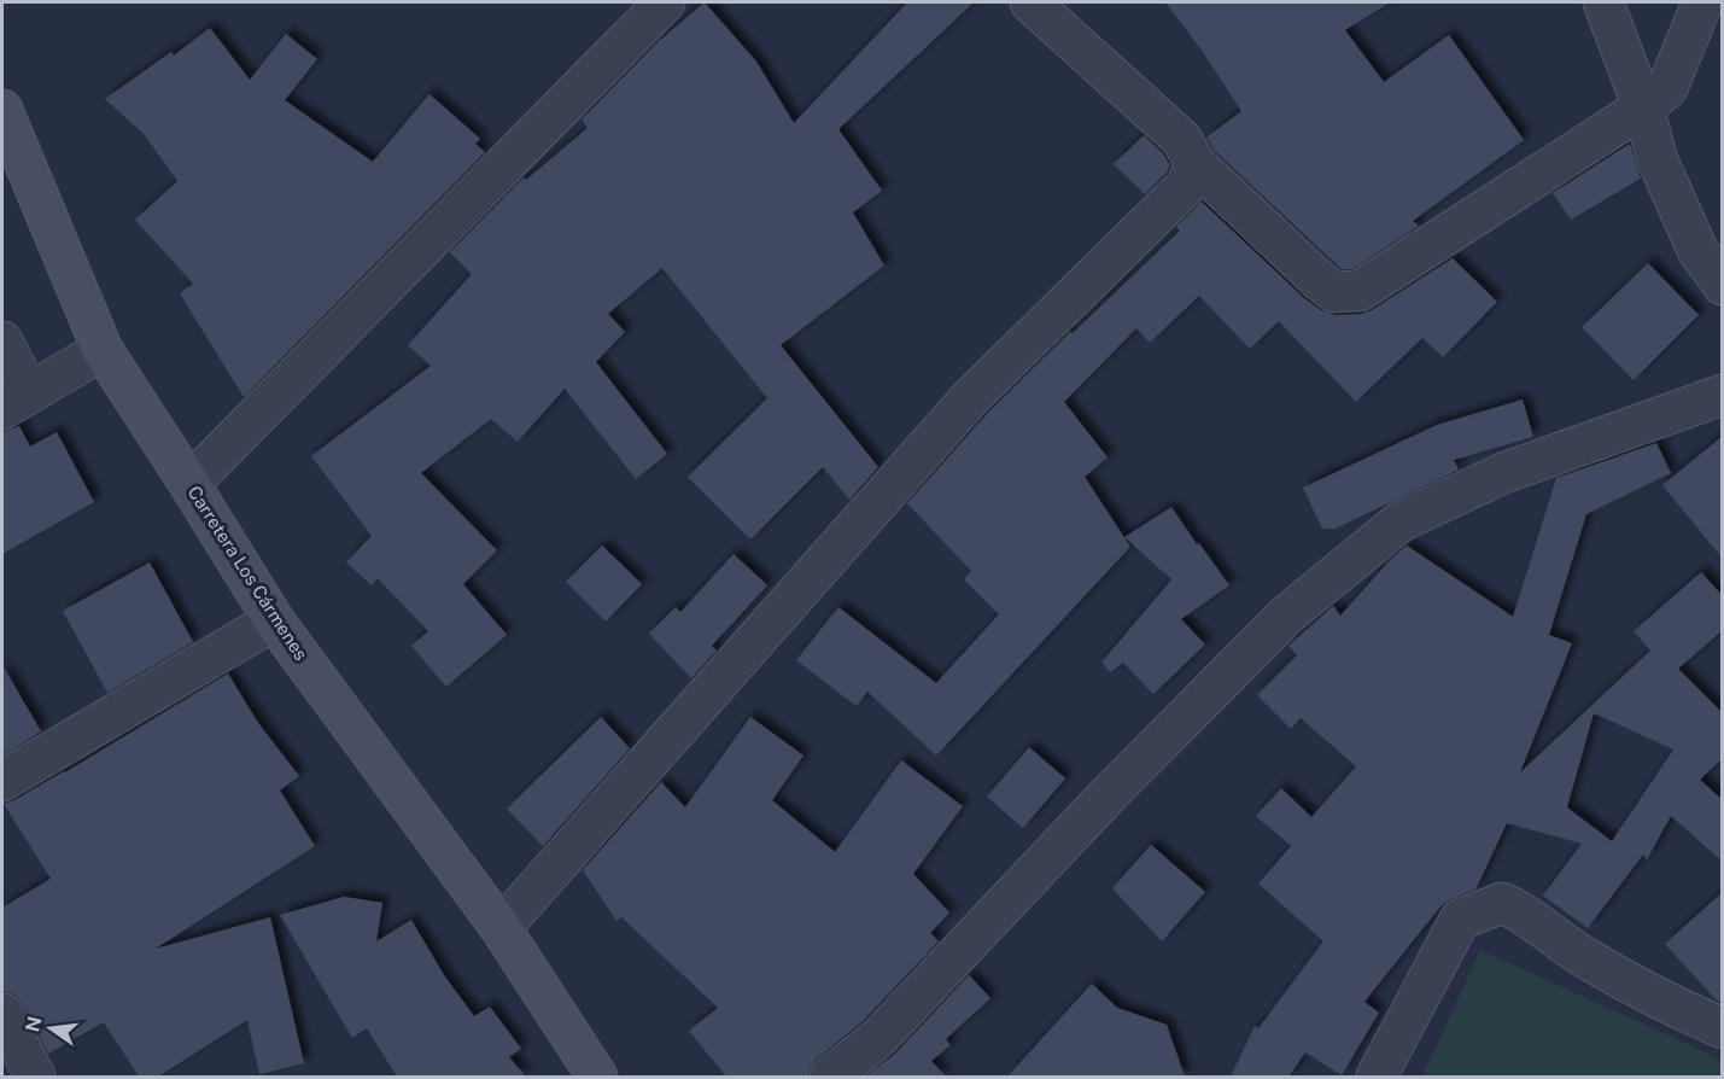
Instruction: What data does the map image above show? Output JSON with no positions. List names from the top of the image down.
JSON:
{
  "streets": {
    "main road": ["Carretera Los Cármenes"]
  },
  "north": "left"
}
